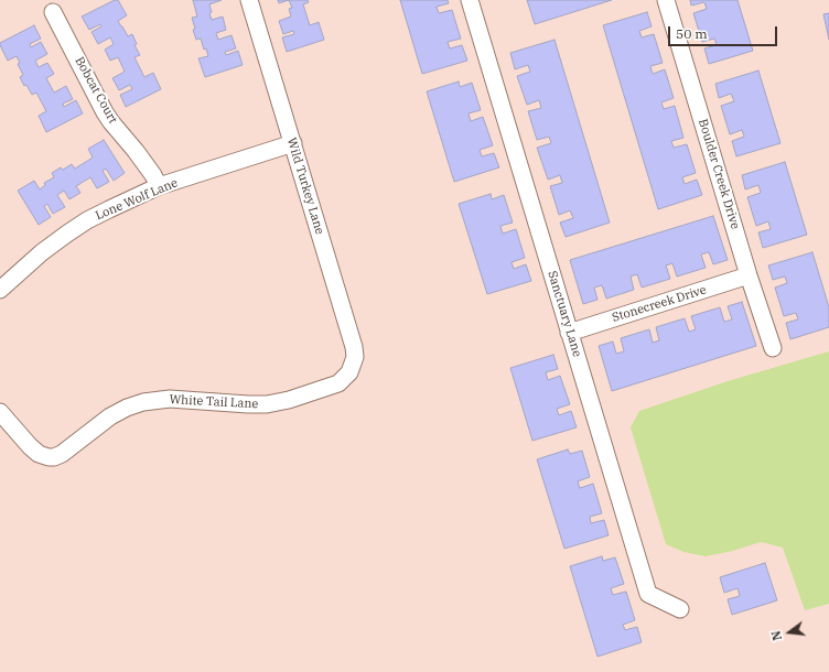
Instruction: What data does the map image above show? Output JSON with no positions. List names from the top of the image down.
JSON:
{
  "streets": {
    "street": [
      "Bobcat Court",
      "Boulder Creek Drive",
      "Wild Turkey Lane",
      "Lone Wolf Lane",
      "Stonecreek Drive",
      "Sanctuary Lane",
      "White Tail Lane"
    ]
  },
  "crossings": [
    ["Bobcat Court", "Lone Wolf Lane"],
    ["Boulder Creek Drive", "Stonecreek Drive"],
    ["Wild Turkey Lane", "Lone Wolf Lane"],
    ["Wild Turkey Lane", "White Tail Lane"],
    ["Stonecreek Drive", "Sanctuary Lane"]
  ],
  "scale_bar": "50 m",
  "north": "left"
}
